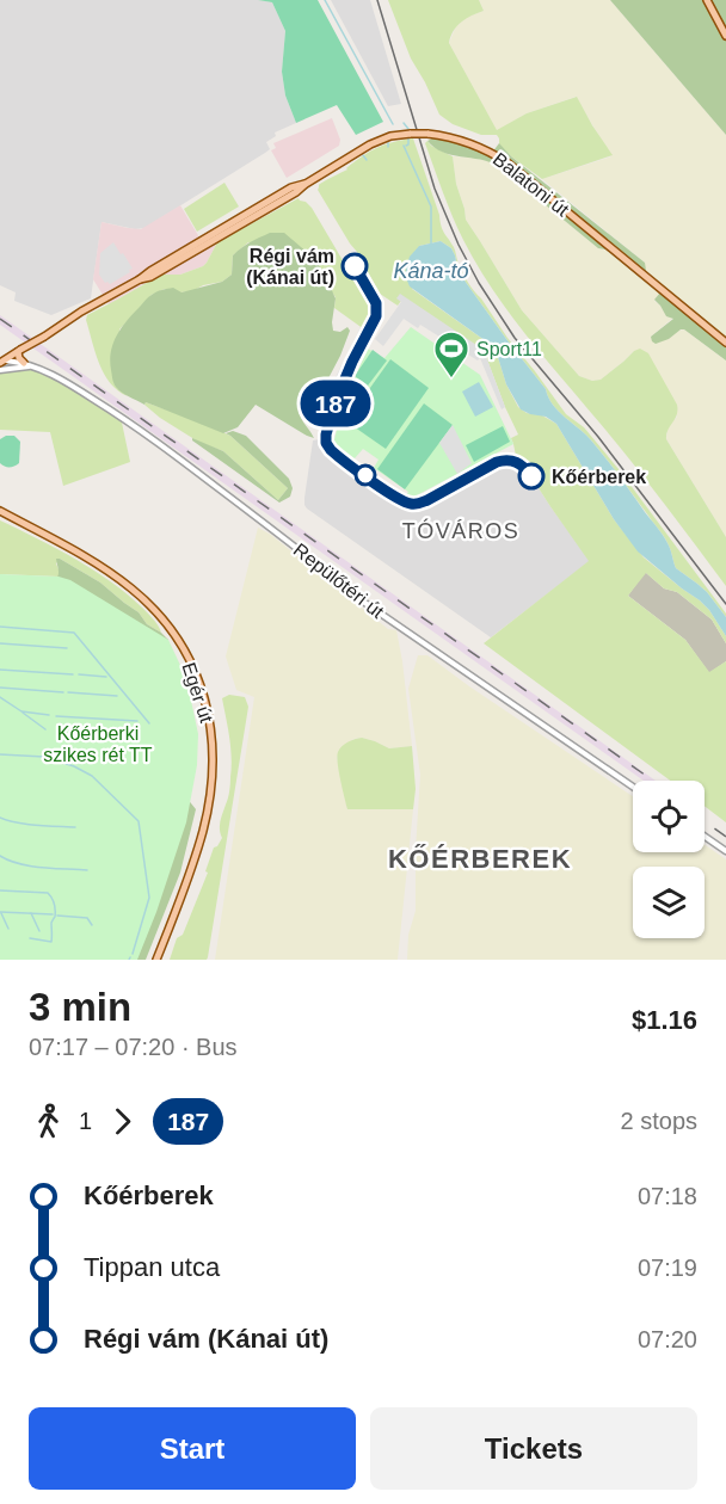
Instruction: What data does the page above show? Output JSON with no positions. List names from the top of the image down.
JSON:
{
  "streets": {
    "main road": ["Balatoni út", "Egér út"],
    "street": ["Repülőtéri út"]
  },
  "crossings": [
    ["Balatoni út", "Repülőtéri út"]
  ],
  "districts": ["TÓVÁROS", "KŐÉRBEREK"],
  "water": ["Kána-tó"],
  "parks": ["Kőérberki szikes rét TT"],
  "places": {
    "other": ["Régi vám (Kánai út)", "Kőérberek"],
    "sports": ["Sport11"]
  },
  "lines": ["bus line 187"],
  "page": {
    "on_map": "187",
    "heading": ["3 min", "07:17 – 07:20 · Bus", "$1.16"],
    "legs": ["1", "187", "2 stops"],
    "list": [
      {
        "name": "Kőérberek",
        "value": "07:18"
      },
      {
        "name": "Tippan utca",
        "value": "07:19"
      },
      {
        "name": "Régi vám (Kánai út)",
        "value": "07:20"
      }
    ],
    "buttons": ["Start", "Tickets"]
  }
}
